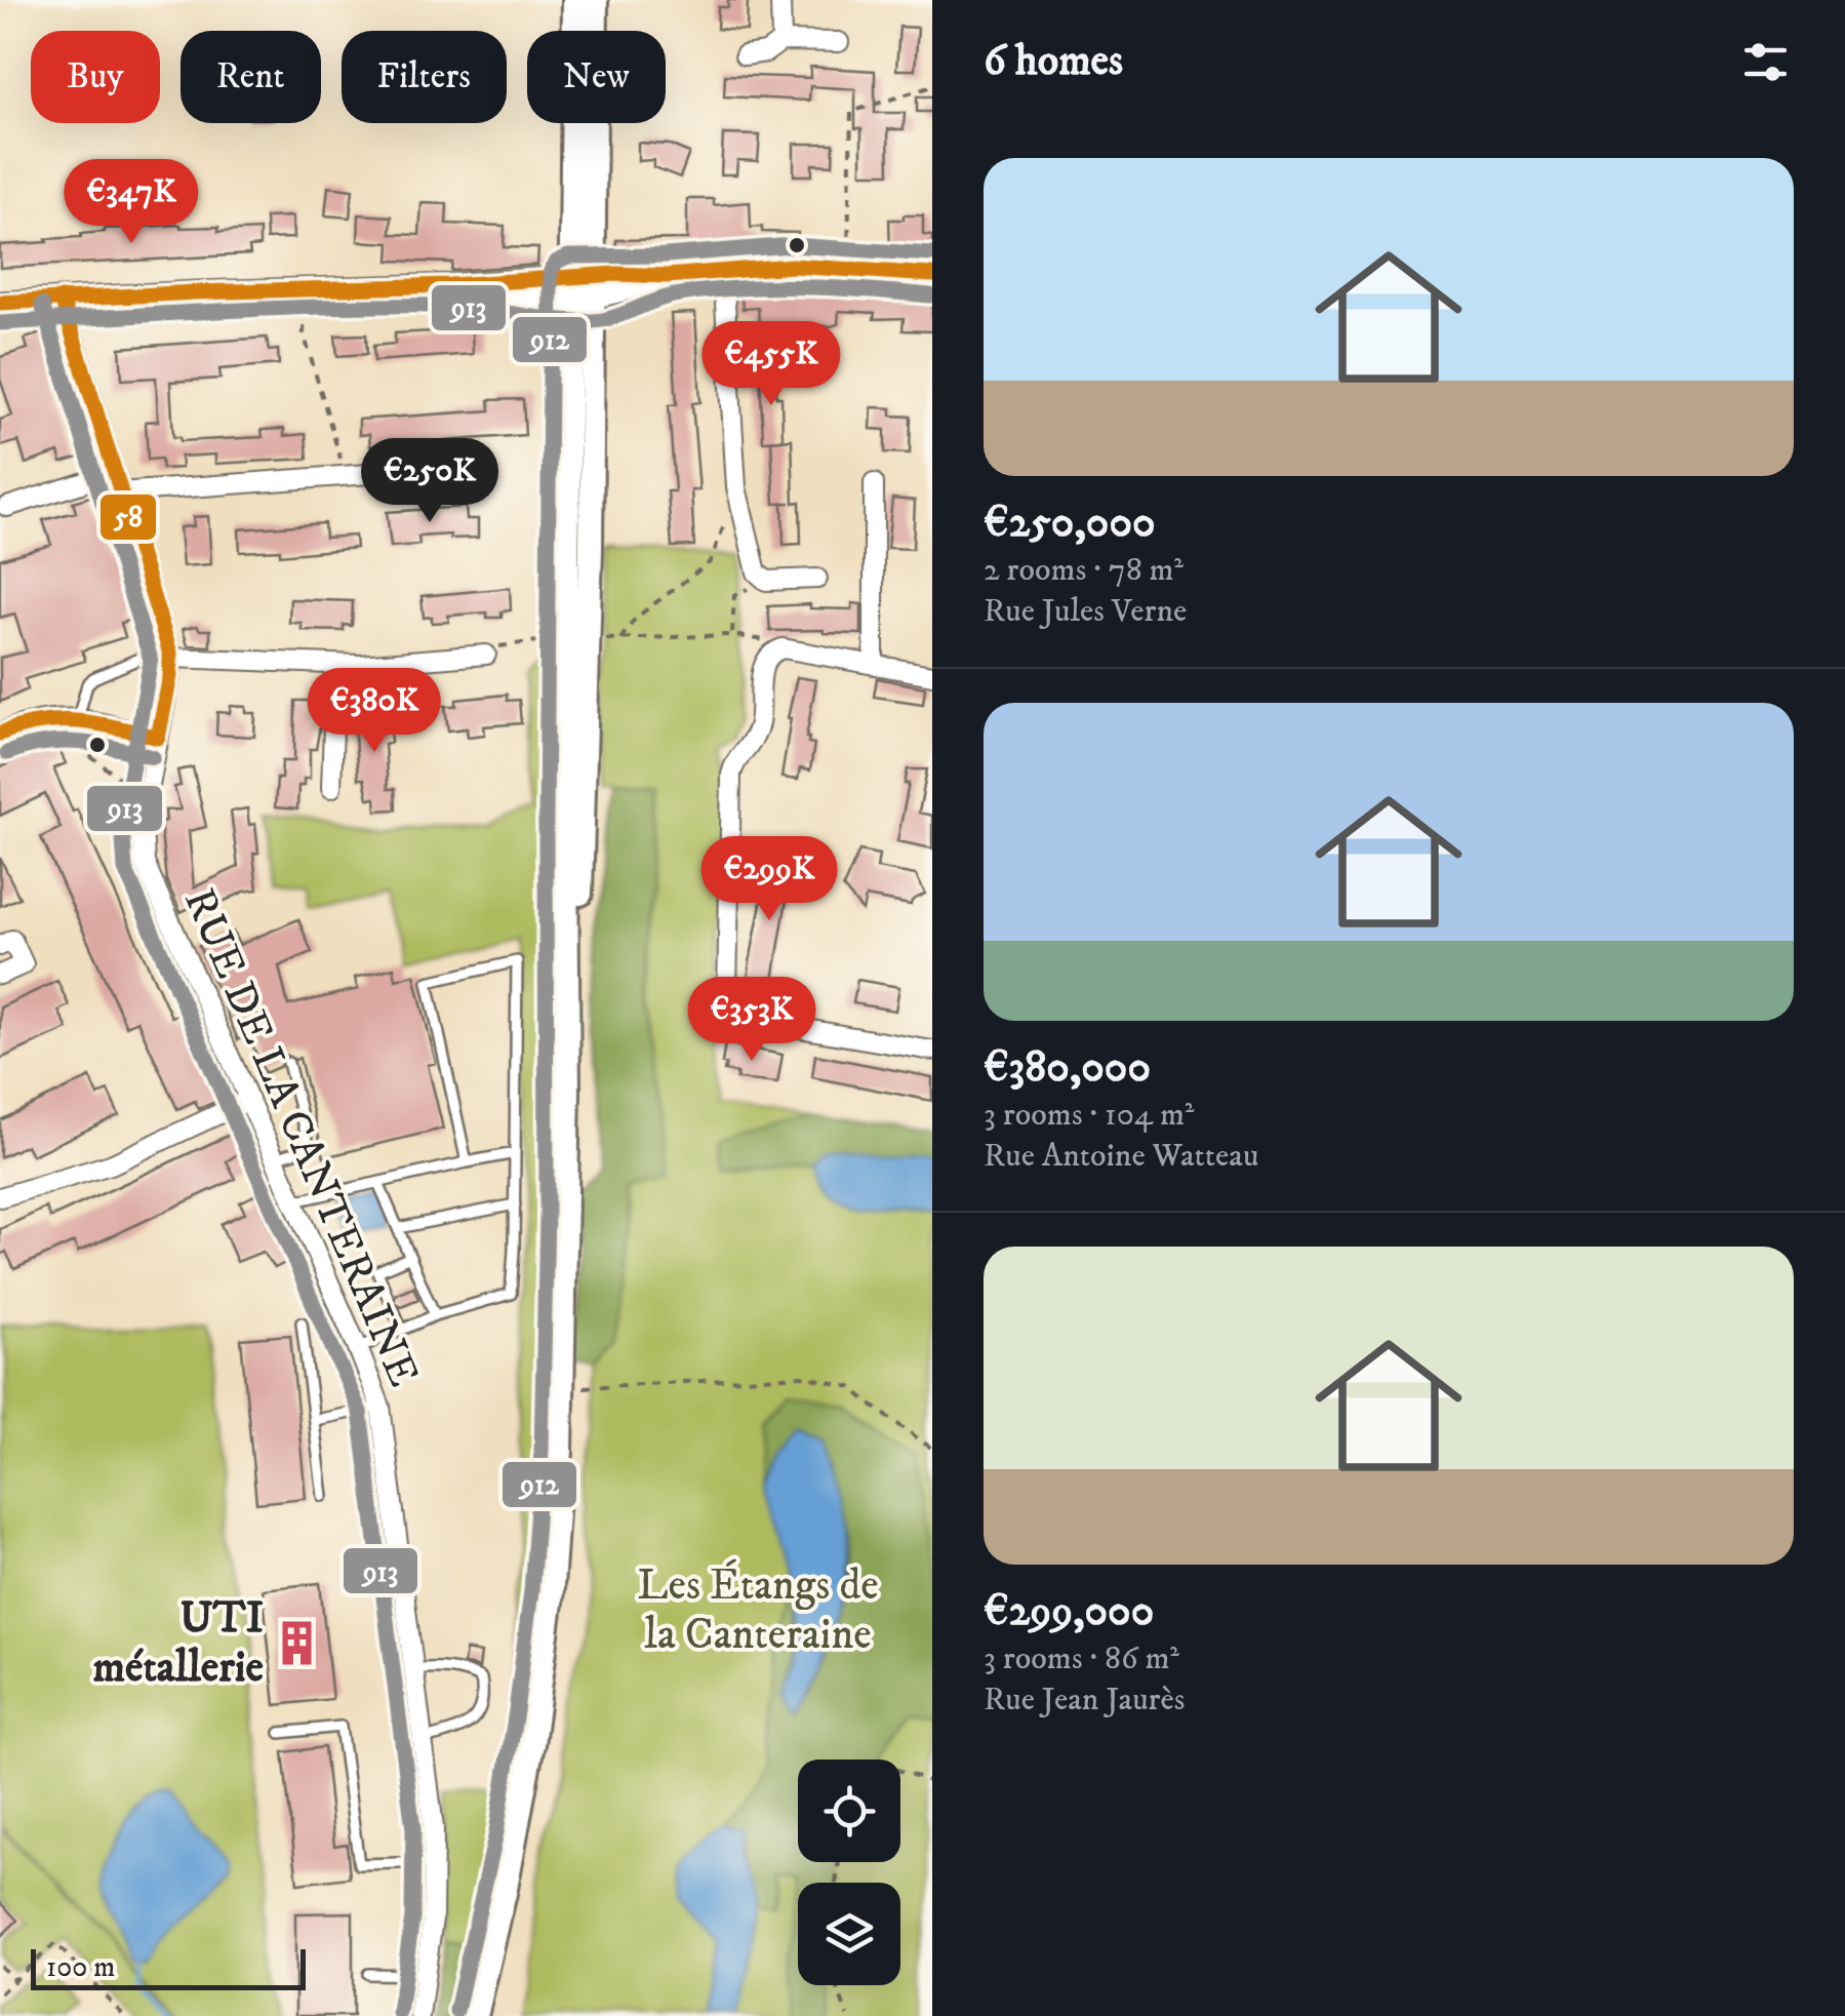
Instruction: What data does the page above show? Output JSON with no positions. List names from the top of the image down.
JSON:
{
  "streets": {
    "street": ["RUE DE LA CANTERAINE"]
  },
  "parks": ["Les Étangs de la Canteraine"],
  "places": {
    "building": ["UTI métallerie"]
  },
  "lines": ["transit line 912", "transit line 58", "transit line 913"],
  "scale_bar": "100 m",
  "page": {
    "heading": "6 homes",
    "chip": [
      "Buy",
      "Rent",
      "Filters",
      "New"
    ],
    "list": [
      {
        "name": "€250,000",
        "note": "2 rooms · 78 m² · Rue Jules Verne"
      },
      {
        "name": "€380,000",
        "note": "3 rooms · 104 m² · Rue Antoine Watteau"
      },
      {
        "name": "€299,000",
        "note": "3 rooms · 86 m² · Rue Jean Jaurès"
      }
    ],
    "price": [
      "€347K",
      "€455K",
      "€250K",
      "€380K",
      "€299K",
      "€353K"
    ],
    "scale": "100 m"
  }
}
